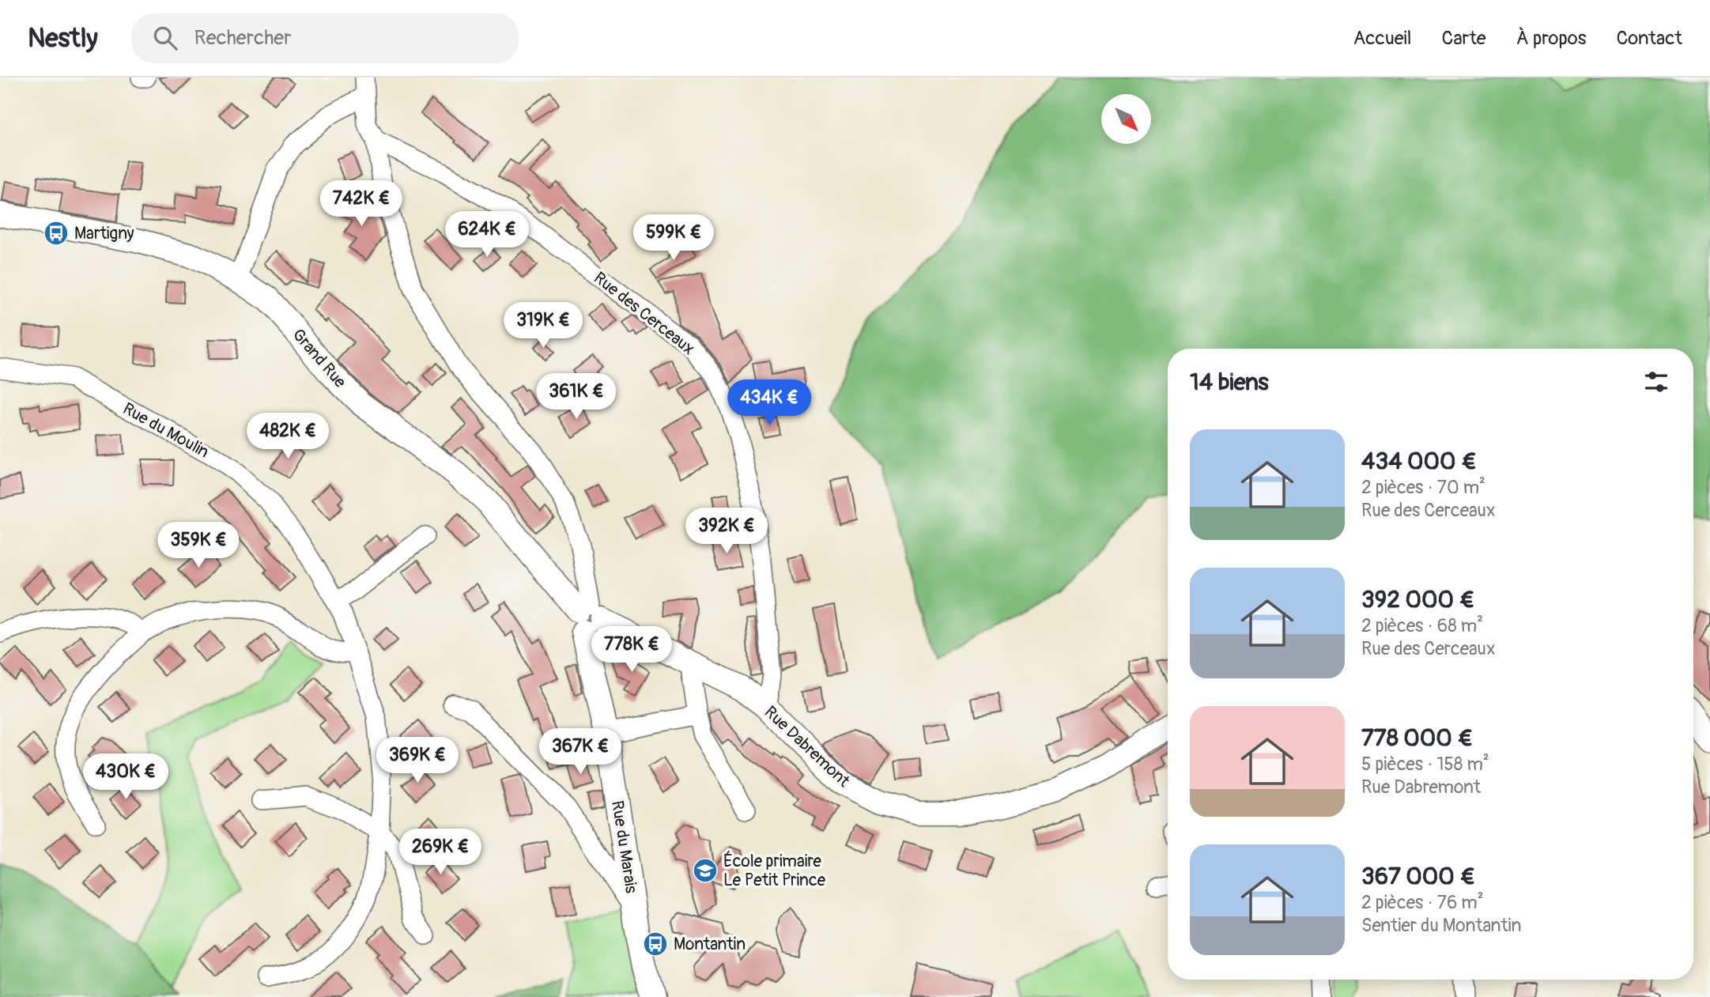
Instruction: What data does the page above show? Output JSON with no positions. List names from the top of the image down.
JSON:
{
  "streets": {
    "street": [
      "Rue des Cerceaux",
      "Grand Rue",
      "Rue du Moulin",
      "Rue Dabremont",
      "Rue du Marais"
    ]
  },
  "crossings": [
    ["Rue des Cerceaux", "Rue Dabremont"],
    ["Grand Rue", "Rue Dabremont"],
    ["Grand Rue", "Rue du Marais"],
    ["Rue Dabremont", "Rue du Marais"]
  ],
  "places": {
    "bus stop": ["Martigny", "Montantin"],
    "school or university": ["École primaire Le Petit Prince"]
  },
  "north": "bottom right",
  "page": {
    "header": "Nestly",
    "search": "Rechercher",
    "nav": [
      "Accueil",
      "Carte",
      "À propos",
      "Contact"
    ],
    "price": [
      "742K €",
      "624K €",
      "599K €",
      "319K €",
      "361K €",
      "434K €",
      "482K €",
      "392K €",
      "359K €",
      "778K €",
      "367K €",
      "369K €",
      "430K €",
      "269K €"
    ],
    "heading": "14 biens",
    "list": [
      {
        "name": "434 000 €",
        "note": "2 pièces · 70 m² · Rue des Cerceaux"
      },
      {
        "name": "392 000 €",
        "note": "2 pièces · 68 m² · Rue des Cerceaux"
      },
      {
        "name": "778 000 €",
        "note": "5 pièces · 158 m² · Rue Dabremont"
      },
      {
        "name": "367 000 €",
        "note": "2 pièces · 76 m² · Sentier du Montantin"
      }
    ]
  }
}
